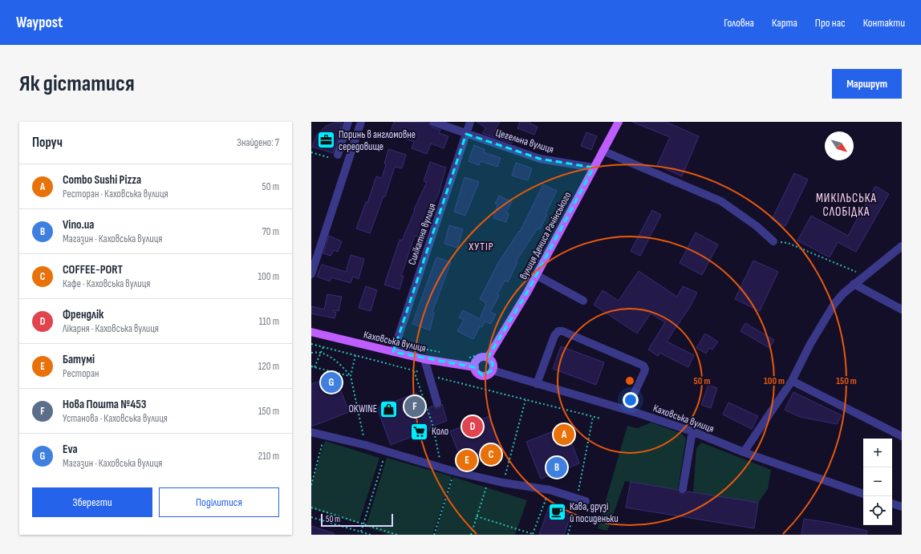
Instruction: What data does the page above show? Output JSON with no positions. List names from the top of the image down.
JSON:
{
  "streets": {
    "main road": ["вулиця Дениса Рачінського", "Каховська вулиця"],
    "street": ["Цегельна вулиця", "Силікатна вулиця"]
  },
  "crossings": [
    ["Цегельна вулиця", "Силікатна вулиця"],
    ["Цегельна вулиця", "вулиця Дениса Рачінського"],
    ["Силікатна вулиця", "Каховська вулиця"],
    ["вулиця Дениса Рачінського", "Каховська вулиця"]
  ],
  "districts": ["МИКІЛЬСЬКА СЛОБІДКА", "ХУТІР"],
  "places": {
    "office": ["Поринь в англомовне середовище"],
    "shop": ["OKWINE"],
    "supermarket": ["Коло"],
    "cafe": ["Кава, друзі й посиденьки"]
  },
  "scale_bar": "50 m",
  "north": "bottom right",
  "page": {
    "header": "Waypost",
    "nav": [
      "Головна",
      "Карта",
      "Про нас",
      "Контакти"
    ],
    "buttons": [
      "Маршрут",
      ["Зберегти", "Поділитися"]
    ],
    "title": "Як дістатися",
    "heading": ["Поруч", "Знайдено: 7"],
    "list": [
      {
        "mark": "A",
        "name": "Combo Sushi Pizza",
        "note": "Ресторан · Каховська вулиця",
        "value": "50 m"
      },
      {
        "mark": "B",
        "name": "Vino.ua",
        "note": "Магазин · Каховська вулиця",
        "value": "70 m"
      },
      {
        "mark": "C",
        "name": "COFFEE-PORT",
        "note": "Кафе · Каховська вулиця",
        "value": "100 m"
      },
      {
        "mark": "D",
        "name": "Френдлік",
        "note": "Лікарня · Каховська вулиця",
        "value": "110 m"
      },
      {
        "mark": "E",
        "name": "Батумі",
        "note": "Ресторан",
        "value": "120 m"
      },
      {
        "mark": "F",
        "name": "Нова Пошта №453",
        "note": "Установа · Каховська вулиця",
        "value": "150 m"
      },
      {
        "mark": "G",
        "name": "Eva",
        "note": "Магазин · Каховська вулиця",
        "value": "210 m"
      }
    ],
    "pins": [
      "G",
      "F",
      "D",
      "A",
      "C",
      "E",
      "B"
    ],
    "map_buttons": ["+", "−"],
    "scale": "50 m"
  },
  "rings": ["50 m", "100 m", "150 m"]
}
